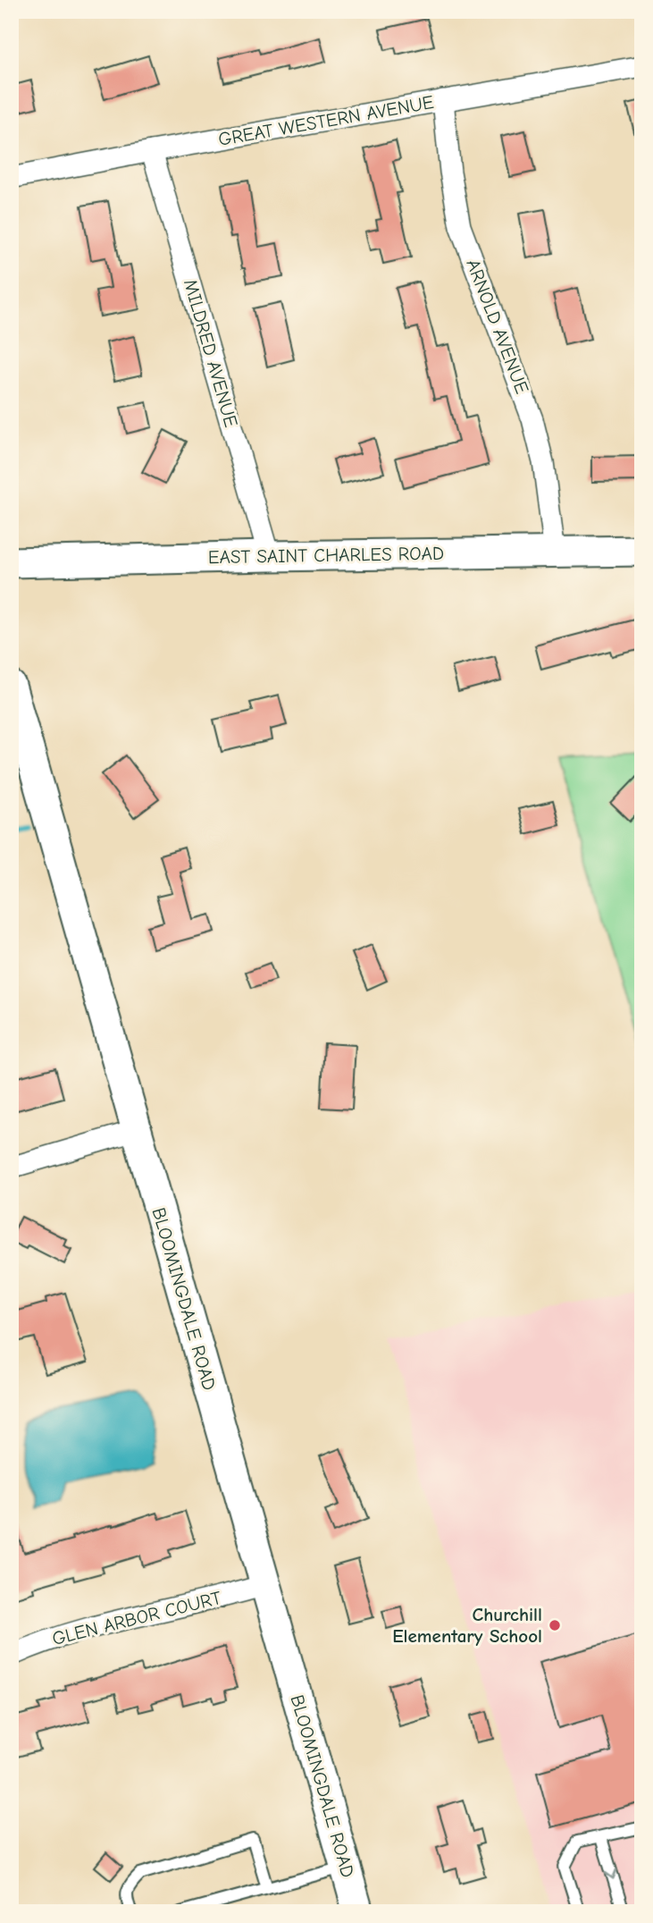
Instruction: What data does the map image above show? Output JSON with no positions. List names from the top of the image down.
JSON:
{
  "streets": {
    "street": [
      "GREAT WESTERN AVENUE",
      "ARNOLD AVENUE",
      "MILDRED AVENUE",
      "EAST SAINT CHARLES ROAD",
      "BLOOMINGDALE ROAD",
      "GLEN ARBOR COURT"
    ]
  },
  "crossings": [
    ["GREAT WESTERN AVENUE", "ARNOLD AVENUE"],
    ["GREAT WESTERN AVENUE", "MILDRED AVENUE"],
    ["ARNOLD AVENUE", "EAST SAINT CHARLES ROAD"],
    ["MILDRED AVENUE", "EAST SAINT CHARLES ROAD"],
    ["BLOOMINGDALE ROAD", "GLEN ARBOR COURT"]
  ],
  "places": ["Churchill Elementary School"]
}
